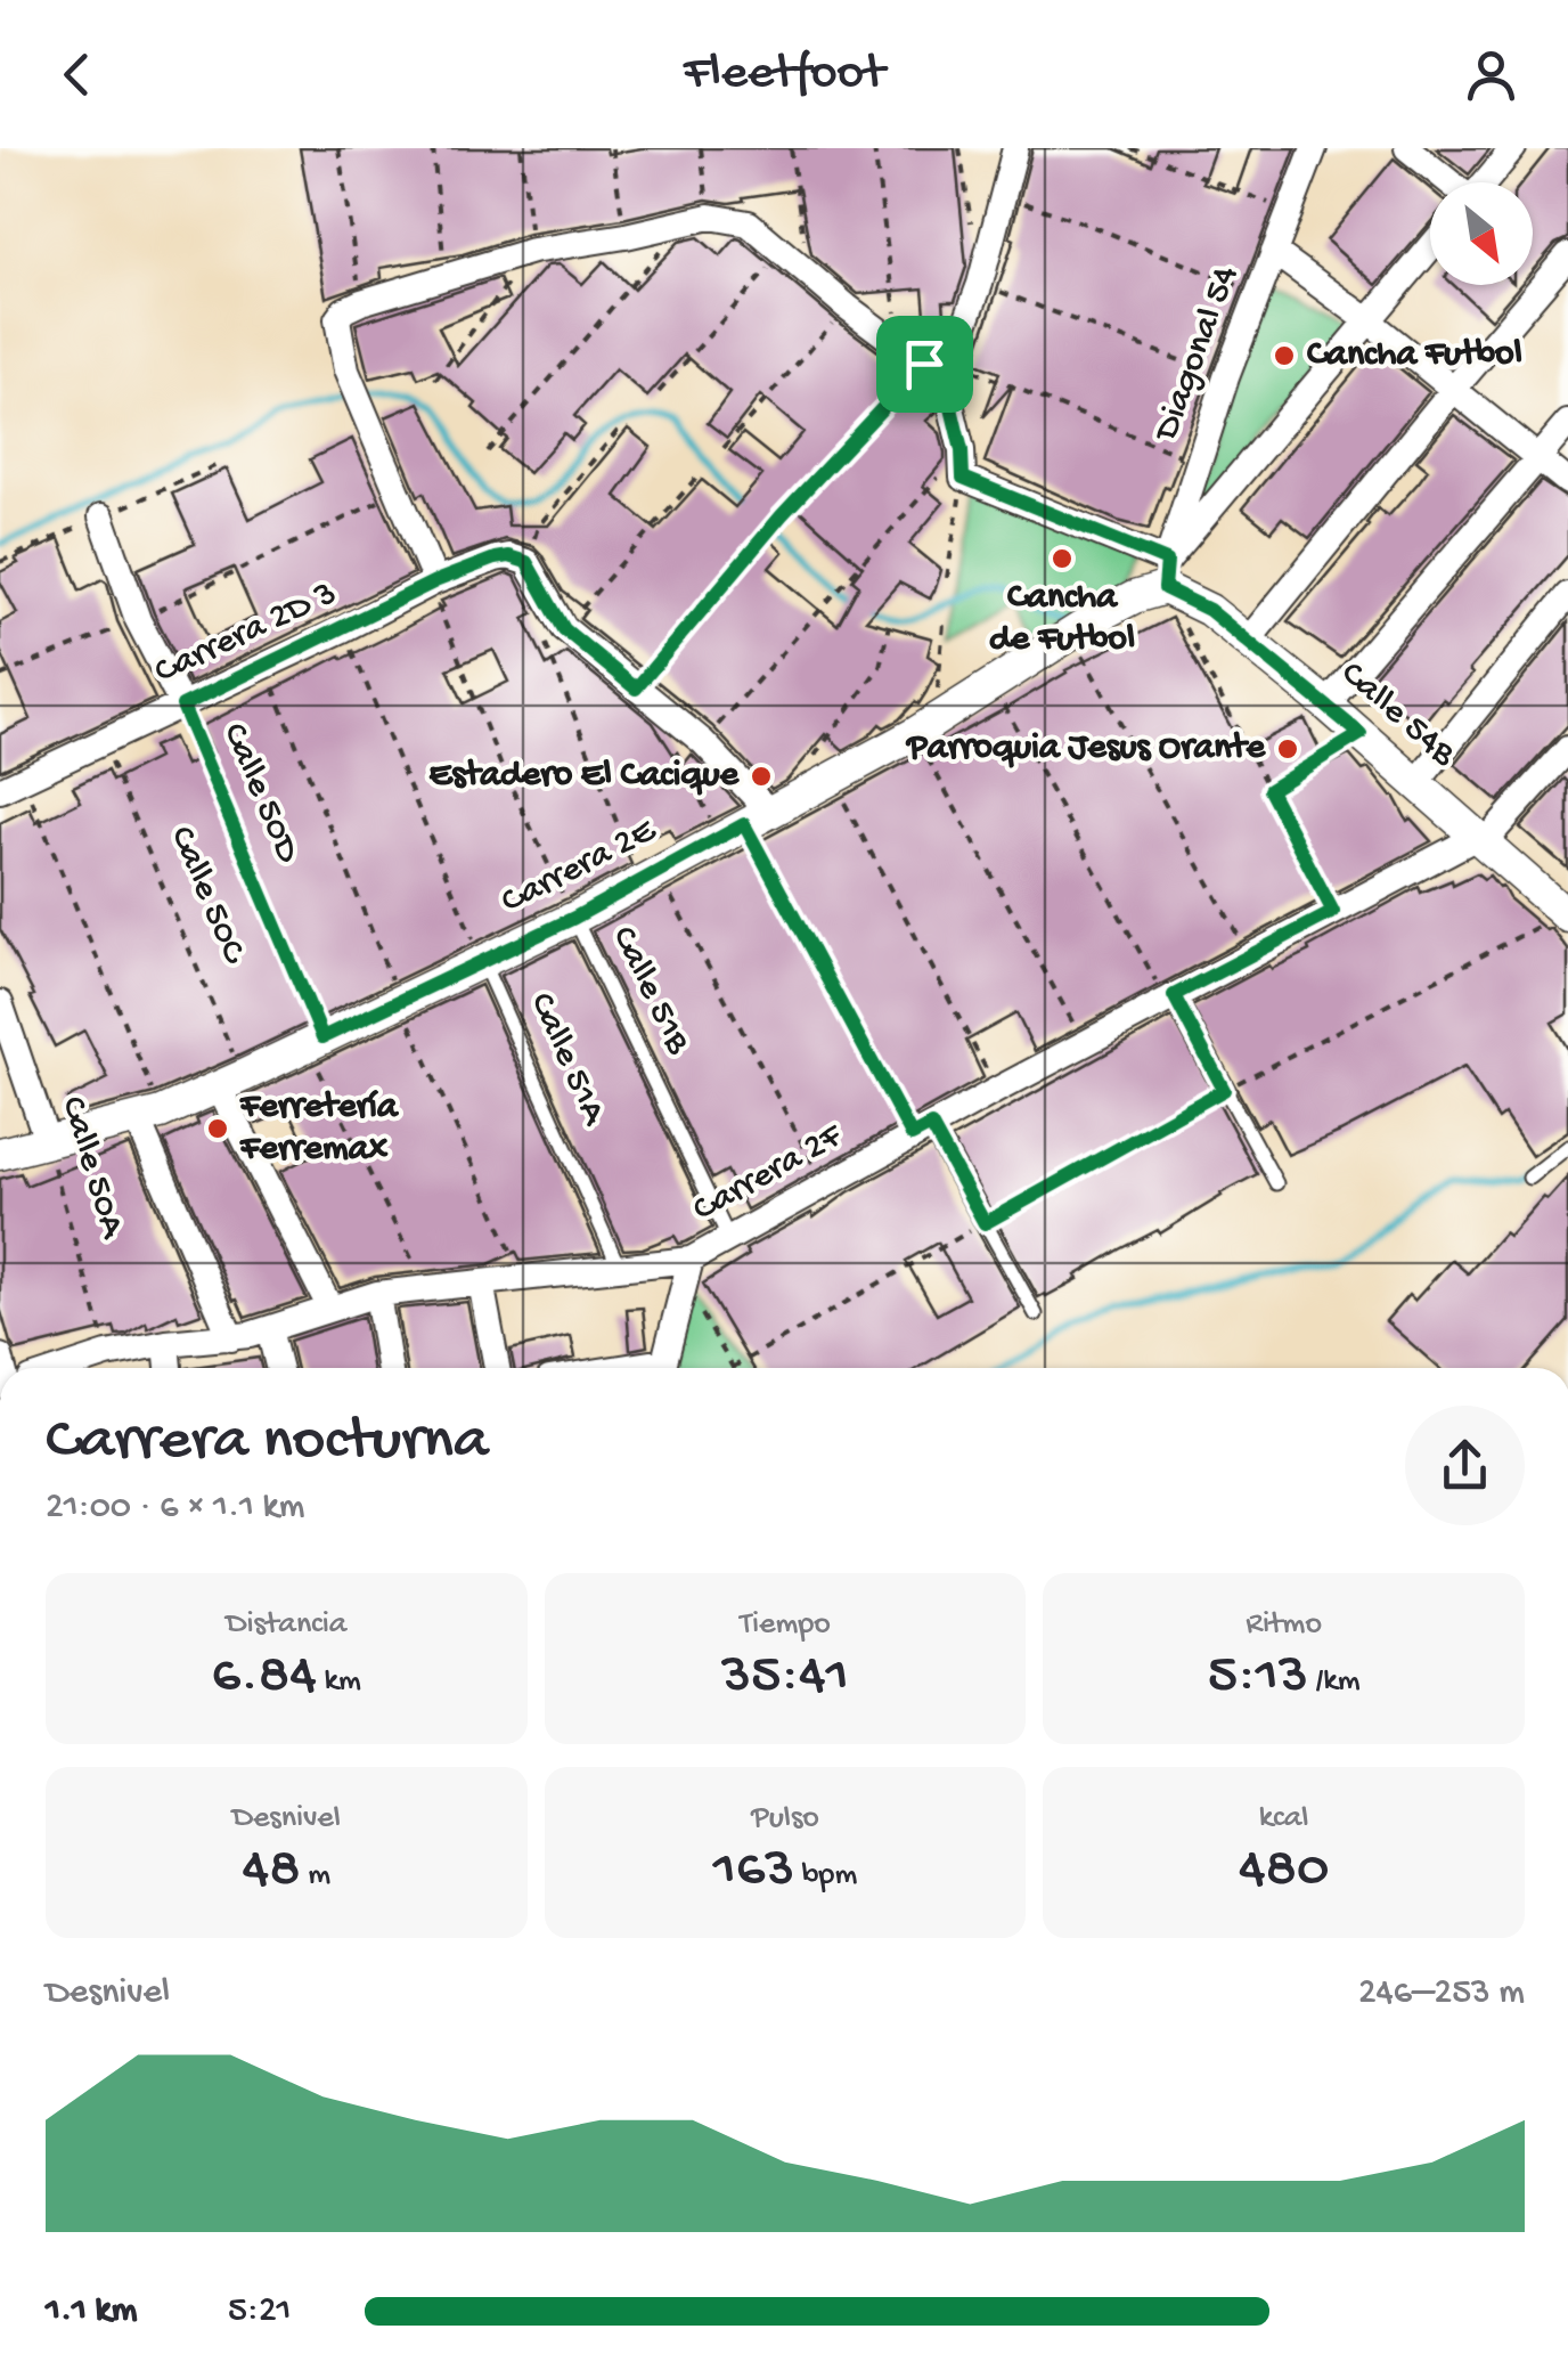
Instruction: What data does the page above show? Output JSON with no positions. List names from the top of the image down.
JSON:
{
  "streets": {
    "street": [
      "Diagonal 54",
      "Carrera 2D 3",
      "Calle 54B",
      "Calle 50D",
      "Carrera 2E",
      "Calle 50A",
      "Carrera 2F"
    ],
    "lane": ["Calle 51B", "Calle 51A"],
    "path": ["Calle 50C"]
  },
  "crossings": [
    ["Diagonal 54", "Calle 54B"],
    ["Diagonal 54", "Carrera 2E"],
    ["Carrera 2D 3", "Calle 50D"],
    ["Carrera 2D 3", "Calle 50C"],
    ["Carrera 2D 3", "Calle 51B"],
    ["Calle 54B", "Carrera 2E"],
    ["Calle 54B", "Carrera 2F"],
    ["Calle 50D", "Carrera 2E"],
    ["Calle 50D", "Carrera 2F"],
    ["Carrera 2E", "Calle 50C"],
    ["Carrera 2E", "Calle 51B"],
    ["Carrera 2E", "Calle 51A"],
    ["Carrera 2E", "Calle 50A"],
    ["Calle 51B", "Carrera 2F"],
    ["Calle 51A", "Carrera 2F"],
    ["Calle 50A", "Carrera 2F"]
  ],
  "places": [
    "Cancha Futbol",
    "Cancha de Futbol",
    "Parroquia Jesus Orante",
    "Estadero El Cacique",
    "Ferretería Ferremax"
  ],
  "north": "bottom right",
  "page": {
    "header": "Fleetfoot",
    "heading": ["Carrera nocturna", "21:00 · 6 × 1.1 km"],
    "stats": [
      ["Distancia", "6.84 km"],
      ["Tiempo", "35:41"],
      ["Ritmo", "5:13 /km"],
      ["Desnivel", "48 m"],
      ["Pulso", "163 bpm"],
      ["kcal", "480"]
    ],
    "chart": ["Desnivel", "246–253 m"],
    "list": [
      {
        "name": "1.1 km",
        "note": "5:21"
      }
    ]
  }
}
